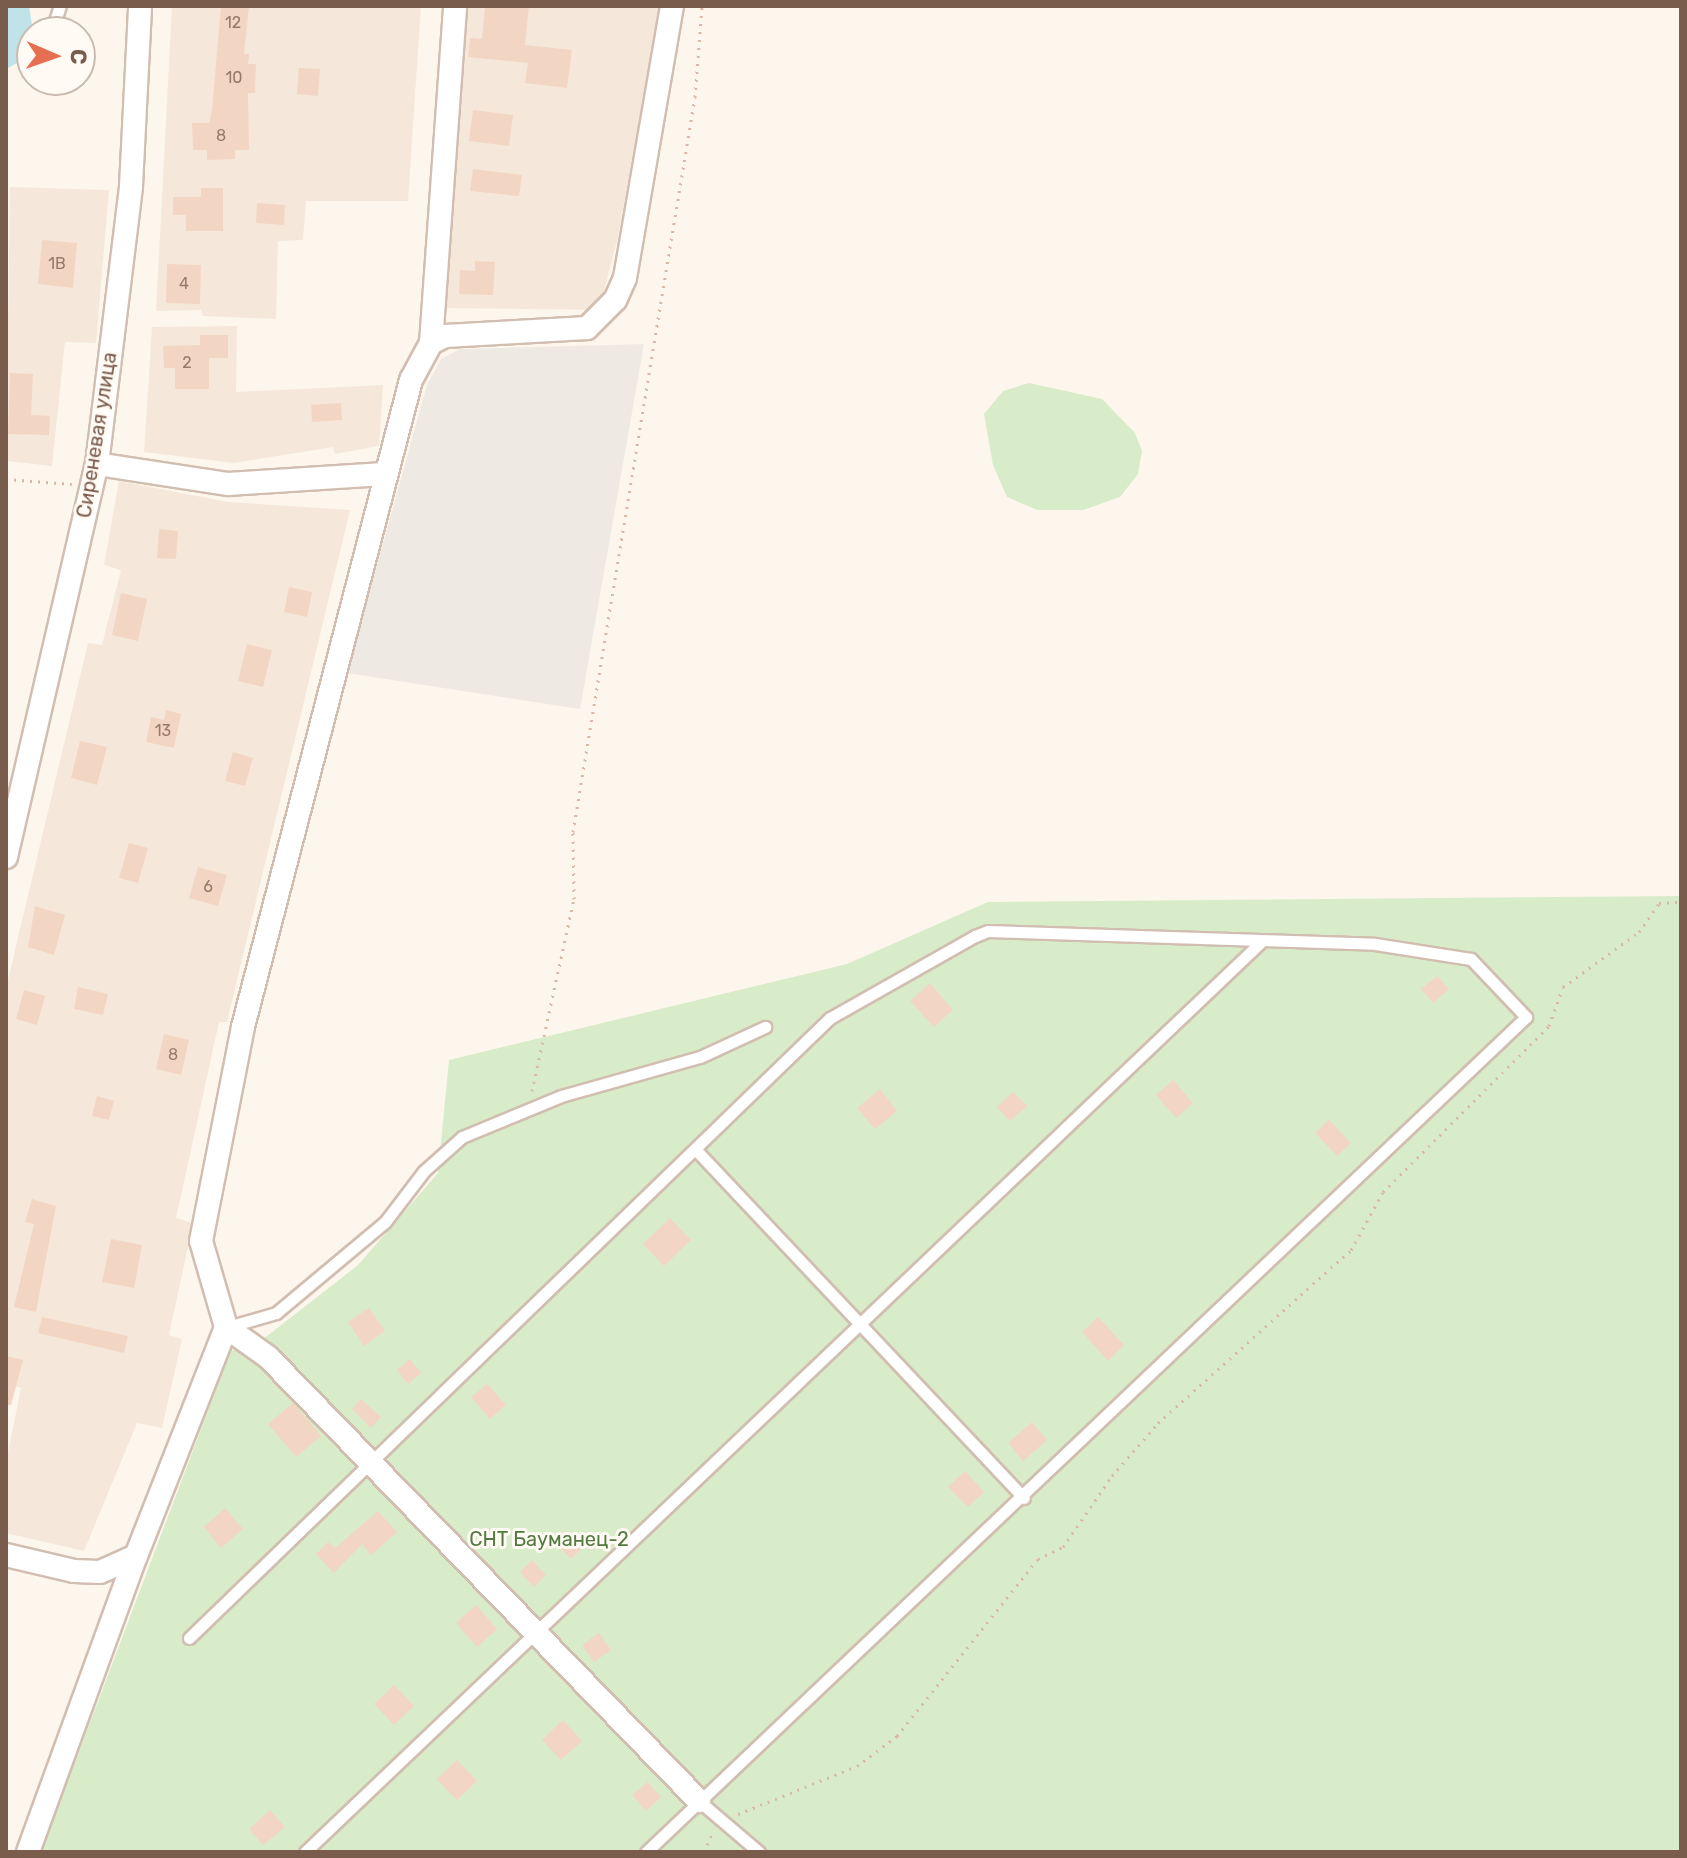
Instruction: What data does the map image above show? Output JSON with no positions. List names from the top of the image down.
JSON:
{
  "streets": {
    "street": ["Сиреневая улица"]
  },
  "parks": ["СНТ Бауманец-2"],
  "house_numbers": [
    "12",
    "10",
    "8",
    "1В",
    "4",
    "2",
    "13",
    "6",
    "8"
  ],
  "north": "right"
}
